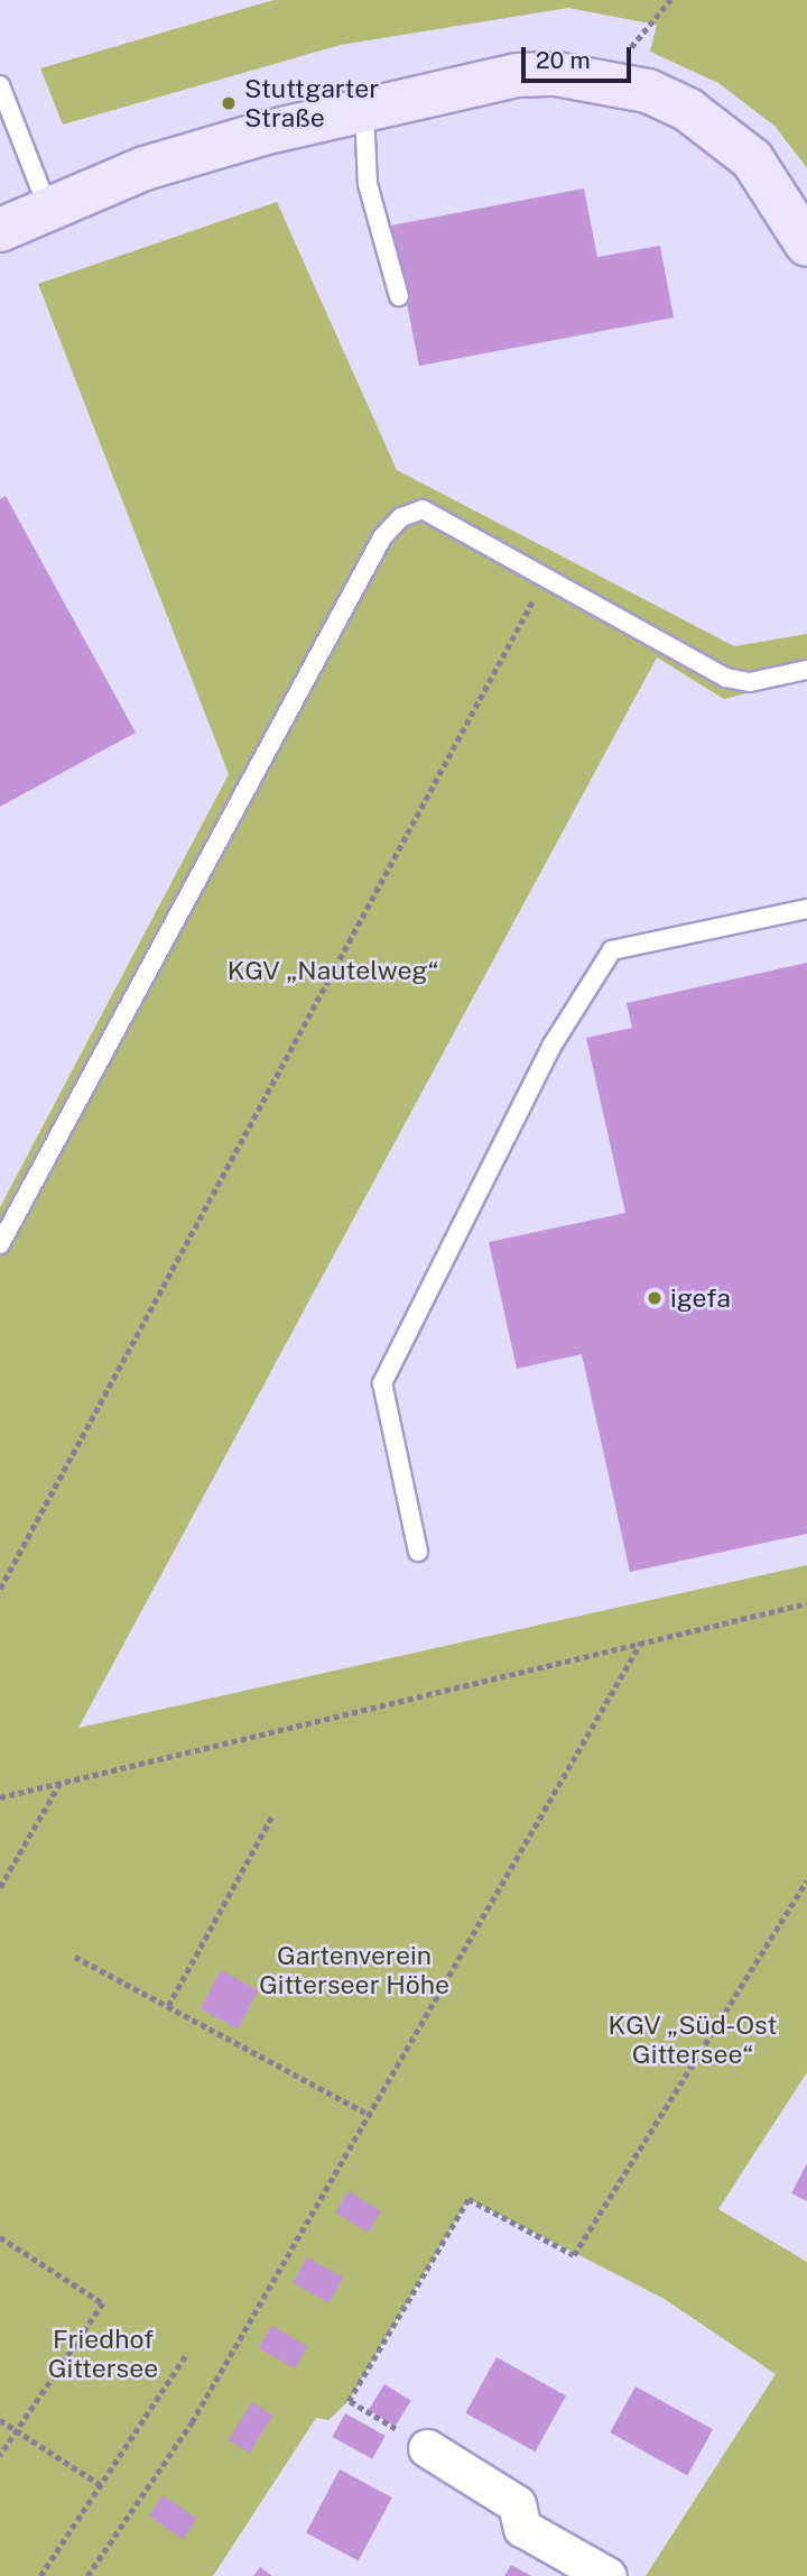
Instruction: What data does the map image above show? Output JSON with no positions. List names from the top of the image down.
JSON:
{
  "parks": [
    "KGV „Nautelweg“",
    "Gartenverein Gitterseer Höhe",
    "KGV „Süd-Ost Gittersee“",
    "Friedhof Gittersee"
  ],
  "places": ["Stuttgarter Straße", "igefa"],
  "scale_bar": "20 m"
}
